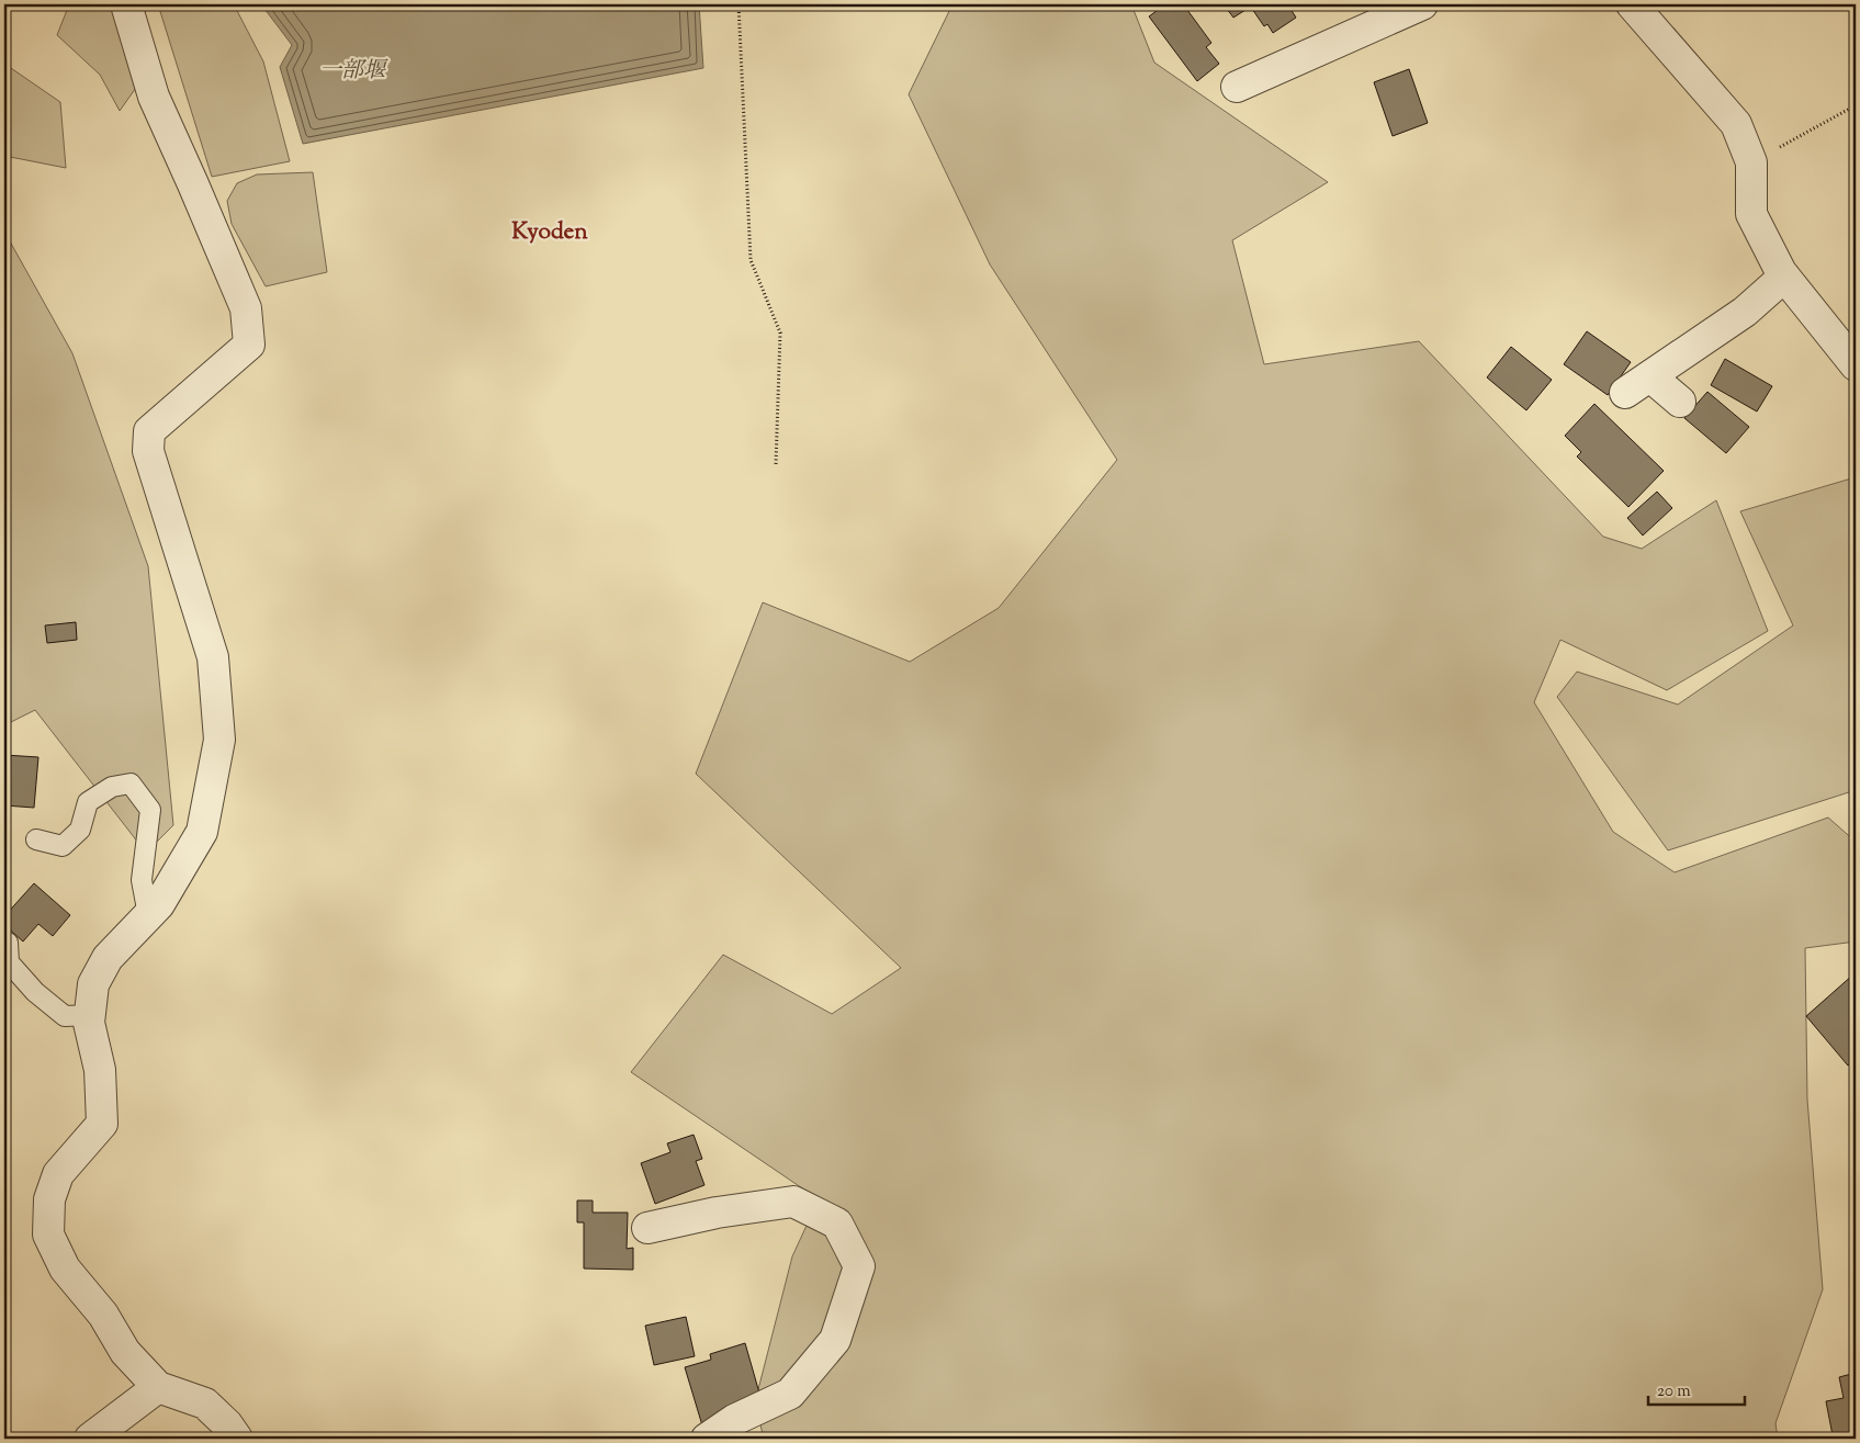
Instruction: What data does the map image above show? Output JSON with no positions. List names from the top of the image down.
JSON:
{
  "districts": ["Kyoden"],
  "water": ["一部堰"],
  "scale_bar": "20 m"
}
